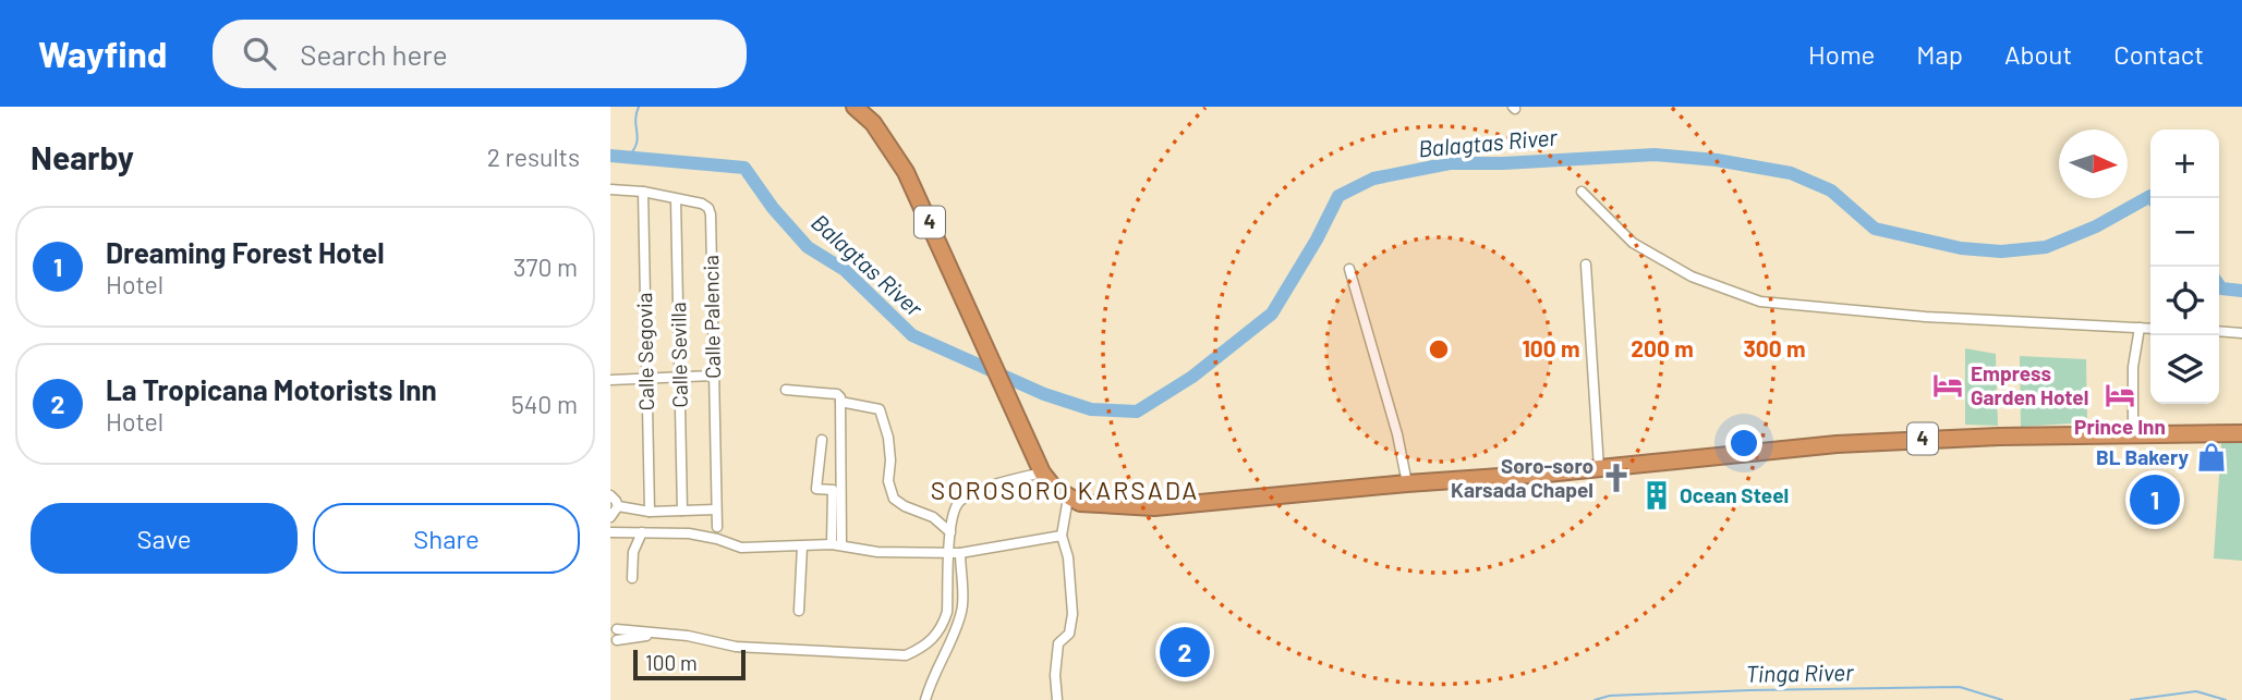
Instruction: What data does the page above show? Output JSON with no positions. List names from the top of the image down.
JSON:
{
  "streets": {
    "highway": ["4"],
    "street": ["Calle Palencia", "Calle Segovia", "Calle Sevilla"]
  },
  "crossings": [
    ["Calle Palencia", "Calle Segovia"],
    ["Calle Palencia", "Calle Sevilla"]
  ],
  "districts": ["SOROSORO KARSADA"],
  "water": ["Balagtas River", "Tinga River"],
  "places": {
    "hotel": ["Empress Garden Hotel", "Prince Inn"],
    "shop": ["BL Bakery"],
    "church": ["Soro-soro Karsada Chapel"],
    "building": ["Ocean Steel"]
  },
  "scale_bar": "100 m",
  "north": "right",
  "page": {
    "header": "Wayfind",
    "search": "Search here",
    "nav": [
      "Home",
      "Map",
      "About",
      "Contact"
    ],
    "heading": ["Nearby", "2 results"],
    "map_buttons": ["+", "−"],
    "list": [
      {
        "mark": "1",
        "name": "Dreaming Forest Hotel",
        "note": "Hotel",
        "value": "370 m"
      },
      {
        "mark": "2",
        "name": "La Tropicana Motorists Inn",
        "note": "Hotel",
        "value": "540 m"
      }
    ],
    "pins": ["1", "2"],
    "buttons": ["Save", "Share"],
    "scale": "100 m"
  },
  "rings": ["100 m", "200 m", "300 m"]
}
